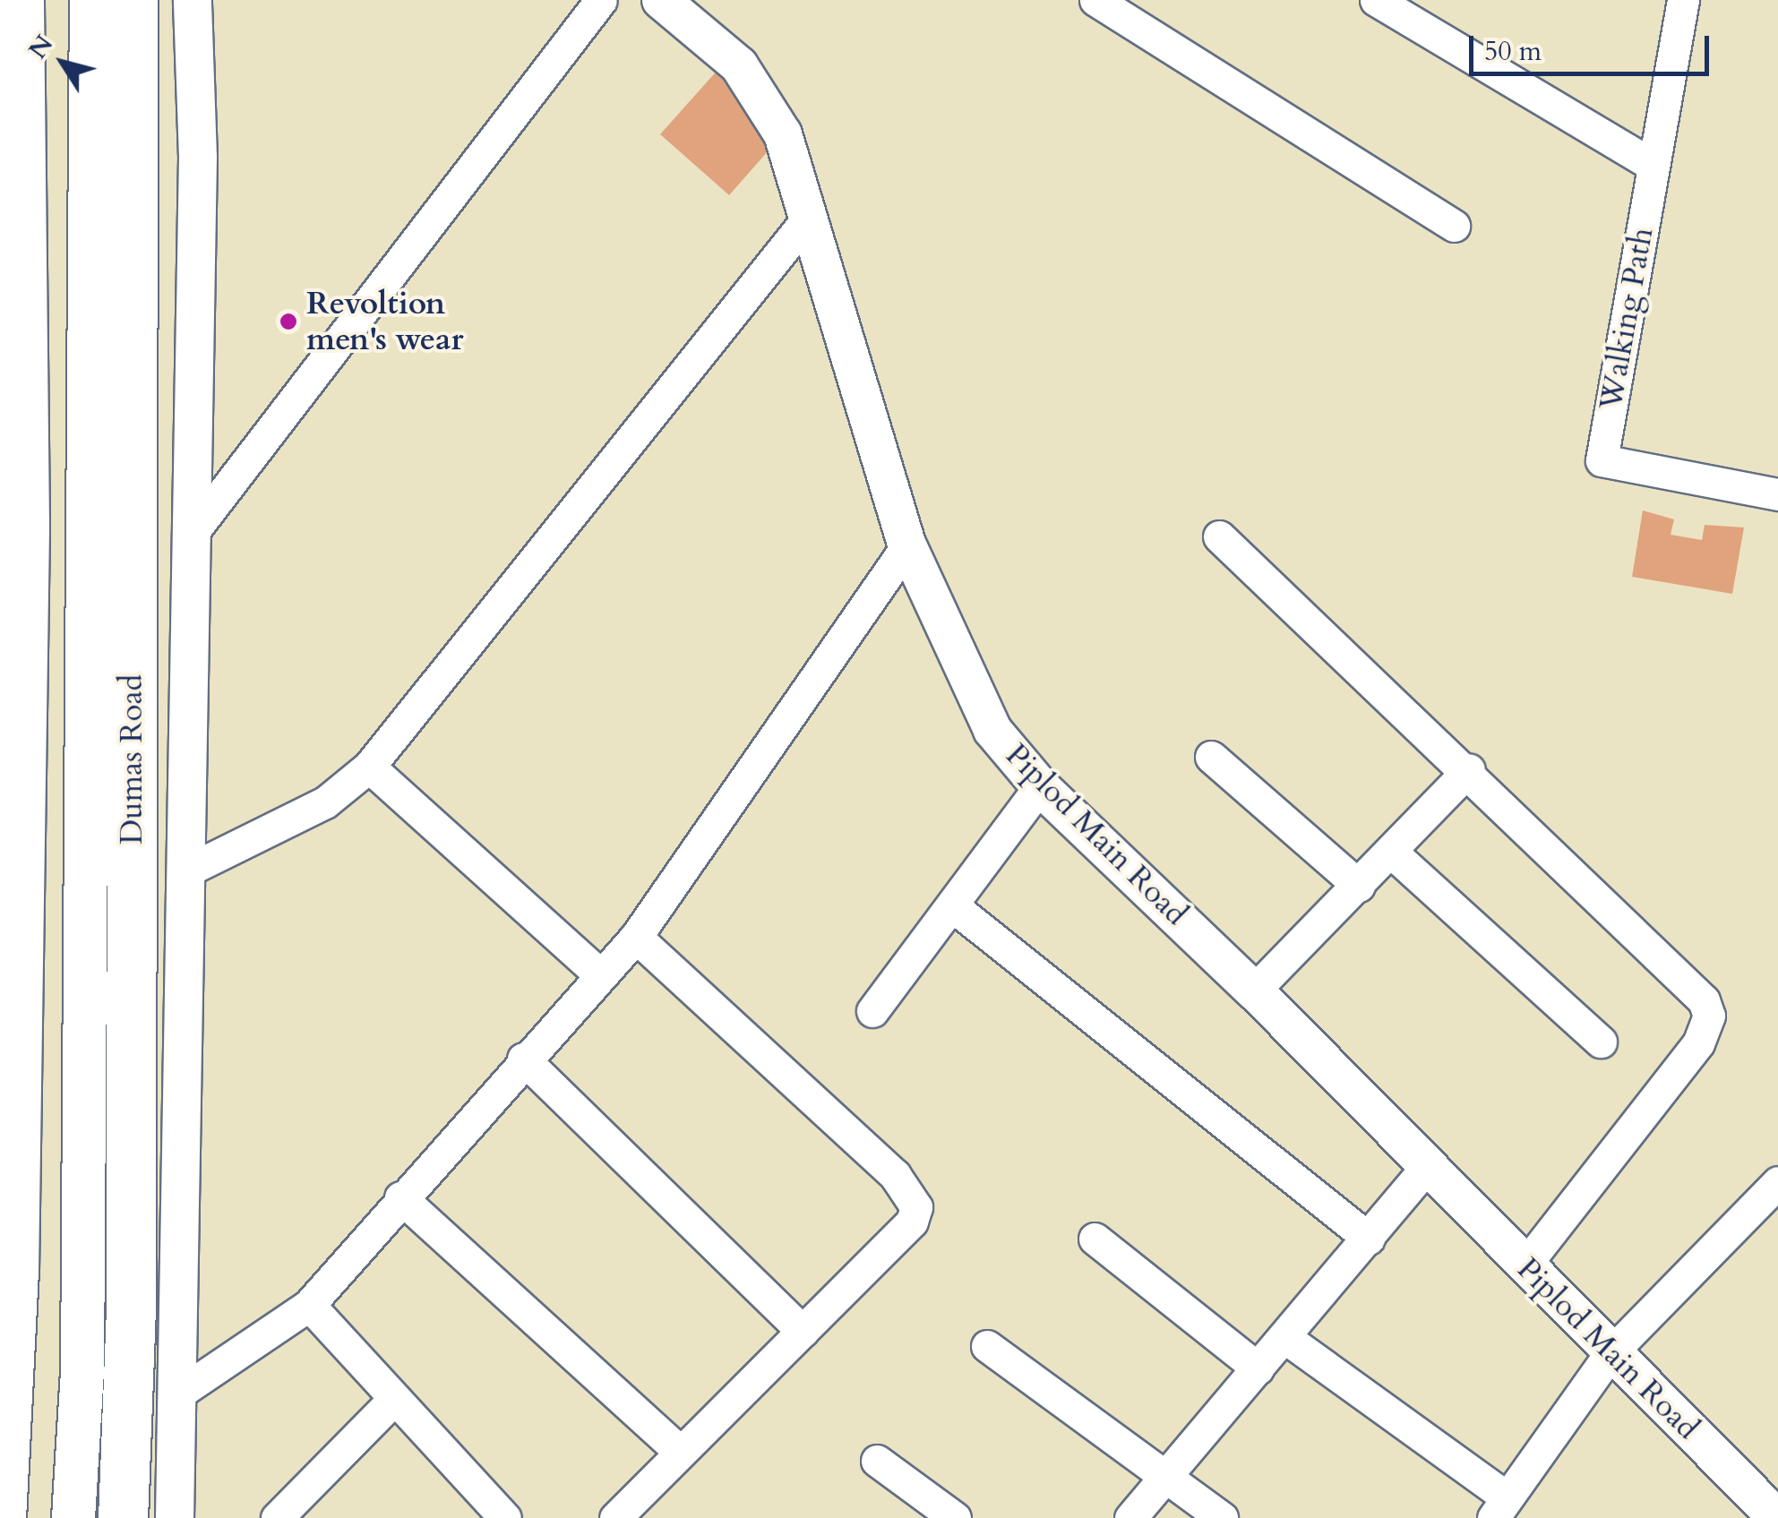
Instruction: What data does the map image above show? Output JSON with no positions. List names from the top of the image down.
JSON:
{
  "streets": {
    "main road": ["Dumas Road"],
    "street": ["Walking Path", "Piplod Main Road"]
  },
  "places": ["Revoltion men's wear"],
  "scale_bar": "50 m",
  "north": "top left"
}
